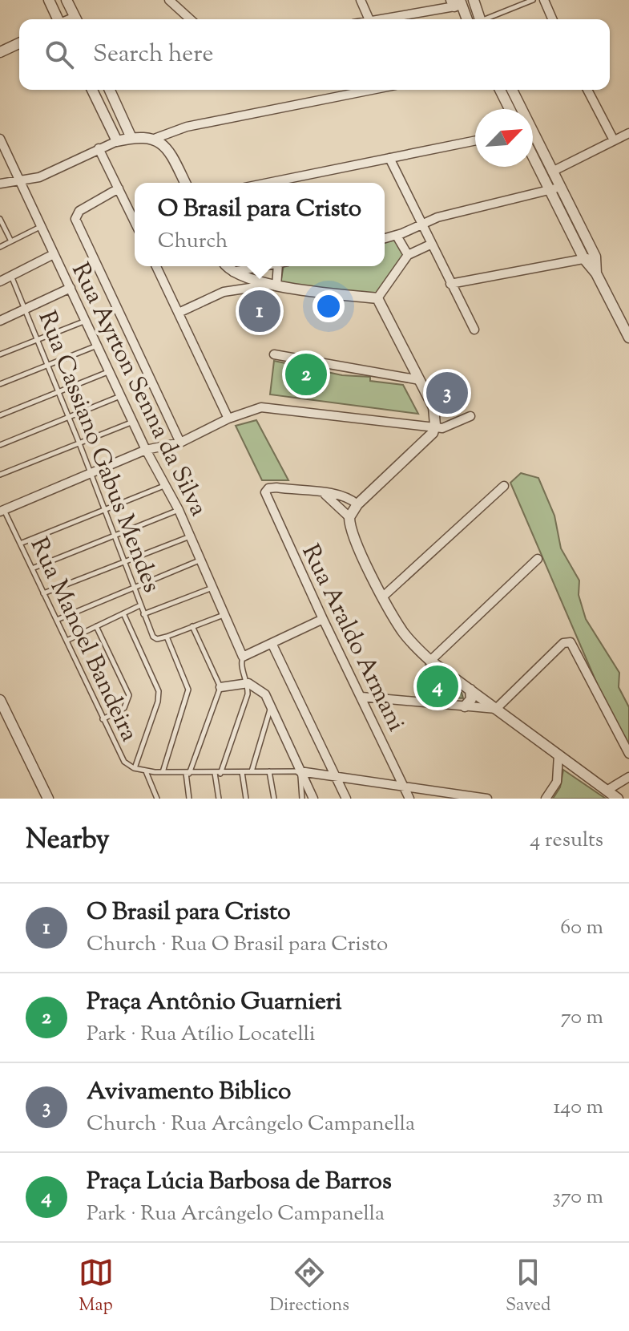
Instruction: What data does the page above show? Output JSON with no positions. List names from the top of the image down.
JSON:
{
  "streets": {
    "street": ["Rua Ayrton Senna da Silva", "Rua Araldo Armani"],
    "lane": ["Rua Cassiano Gabus Mendes", "Rua Manoel Bandeira"]
  },
  "north": "top right",
  "page": {
    "search": "Search here",
    "popup": ["O Brasil para Cristo", "Church"],
    "pins": [
      "1",
      "2",
      "3",
      "4"
    ],
    "heading": ["Nearby", "4 results"],
    "list": [
      {
        "mark": "1",
        "name": "O Brasil para Cristo",
        "note": "Church · Rua O Brasil para Cristo",
        "value": "60 m"
      },
      {
        "mark": "2",
        "name": "Praça Antônio Guarnieri",
        "note": "Park · Rua Atílio Locatelli",
        "value": "70 m"
      },
      {
        "mark": "3",
        "name": "Avivamento Biblico",
        "note": "Church · Rua Arcângelo Campanella",
        "value": "140 m"
      },
      {
        "mark": "4",
        "name": "Praça Lúcia Barbosa de Barros",
        "note": "Park · Rua Arcângelo Campanella",
        "value": "370 m"
      }
    ],
    "nav": ["Map", "Directions", "Saved"]
  }
}
